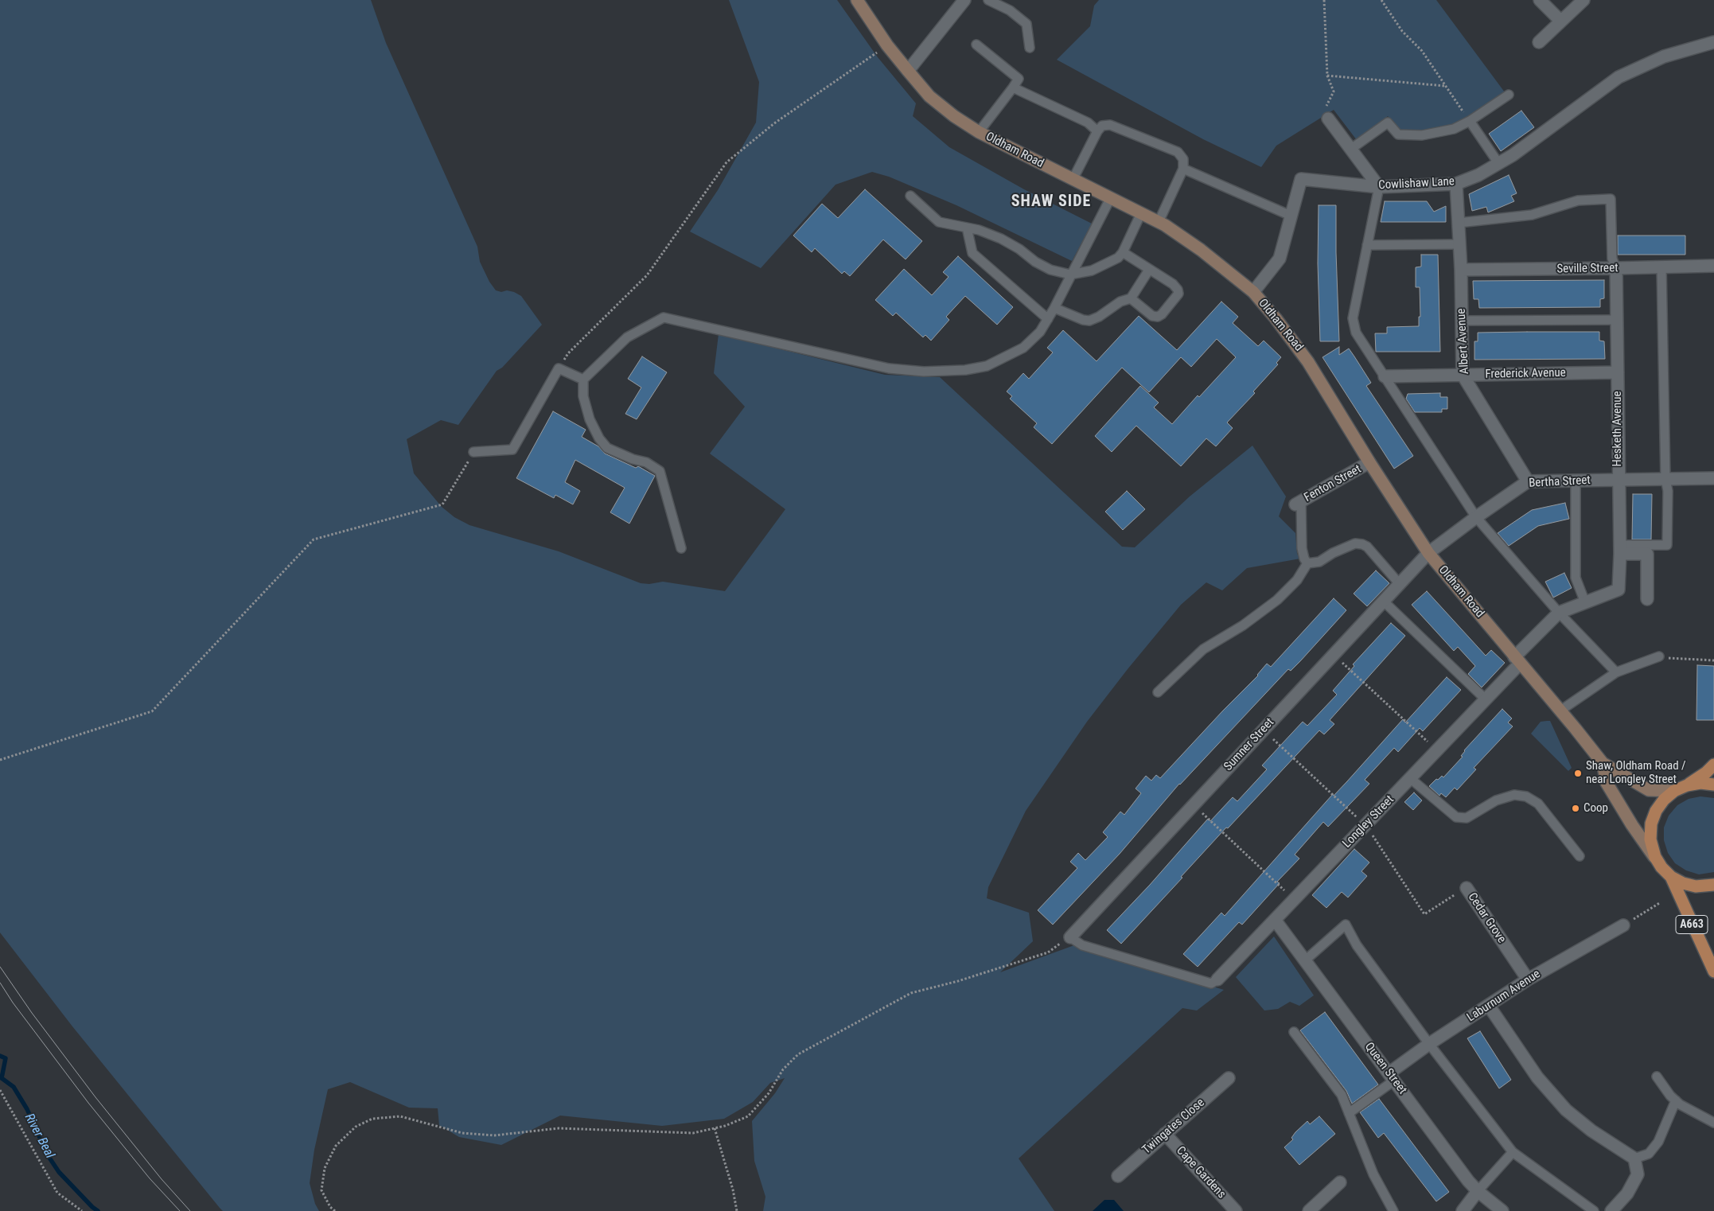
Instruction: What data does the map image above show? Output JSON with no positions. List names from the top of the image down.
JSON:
{
  "streets": {
    "main road": ["Oldham Road", "A663"],
    "street": [
      "Cowlishaw Lane",
      "Seville Street",
      "Albert Avenue",
      "Frederick Avenue",
      "Hesketh Avenue",
      "Bertha Street",
      "Fenton Street",
      "Sumner Street",
      "Longley Street",
      "Cedar Grove",
      "Laburnum Avenue",
      "Queen Street",
      "Twingates Close",
      "Cape Gardens"
    ]
  },
  "crossings": [
    ["Oldham Road", "Cowlishaw Lane"],
    ["Oldham Road", "Bertha Street"],
    ["Oldham Road", "Fenton Street"],
    ["Oldham Road", "Sumner Street"],
    ["Oldham Road", "Longley Street"],
    ["Oldham Road", "A663"],
    ["Cowlishaw Lane", "Albert Avenue"],
    ["Seville Street", "Albert Avenue"],
    ["Seville Street", "Hesketh Avenue"],
    ["Albert Avenue", "Frederick Avenue"],
    ["Albert Avenue", "Bertha Street"],
    ["Frederick Avenue", "Hesketh Avenue"],
    ["Hesketh Avenue", "Bertha Street"],
    ["Bertha Street", "Sumner Street"],
    ["Longley Street", "Cedar Grove"],
    ["Longley Street", "Queen Street"],
    ["Cedar Grove", "Laburnum Avenue"],
    ["Laburnum Avenue", "Queen Street"],
    ["Twingates Close", "Cape Gardens"]
  ],
  "districts": ["SHAW SIDE"],
  "water": ["River Beal"],
  "places": ["Shaw, Oldham Road / near Longley Street", "Coop"]
}
